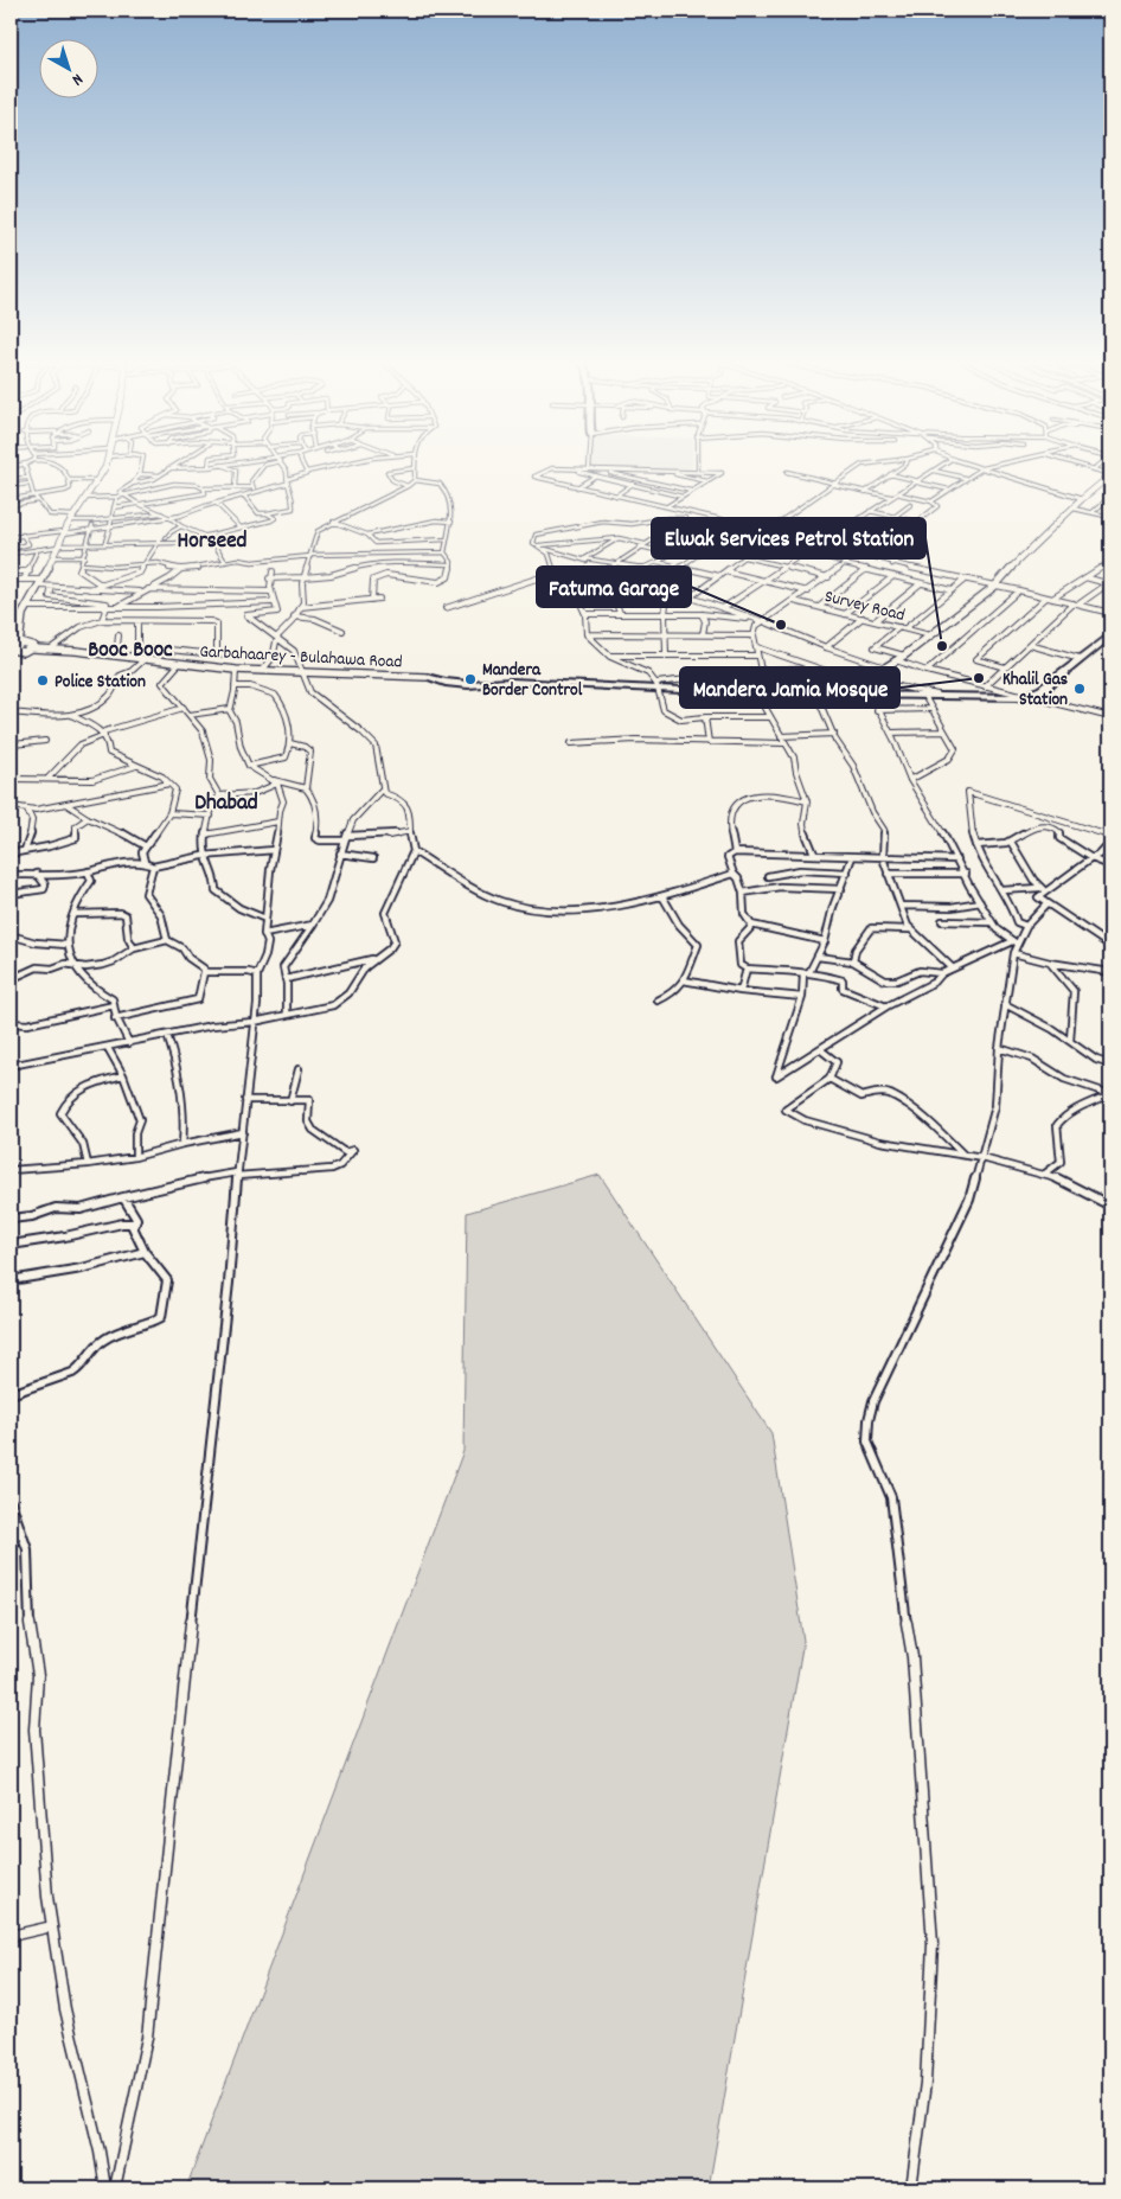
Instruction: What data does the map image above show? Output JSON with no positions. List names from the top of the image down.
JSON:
{
  "streets": {
    "main road": ["Garbahaarey - Bulahawa Road"],
    "street": ["Survey Road"]
  },
  "districts": ["Horseed", "Booc Booc", "Dhabad"],
  "places": [
    "Fatuma Garage",
    "Elwak Services Petrol Station",
    "Mandera Jamia Mosque",
    "Mandera Border Control",
    "Police Station",
    "Khalil Gas Station"
  ],
  "north": "bottom right"
}
